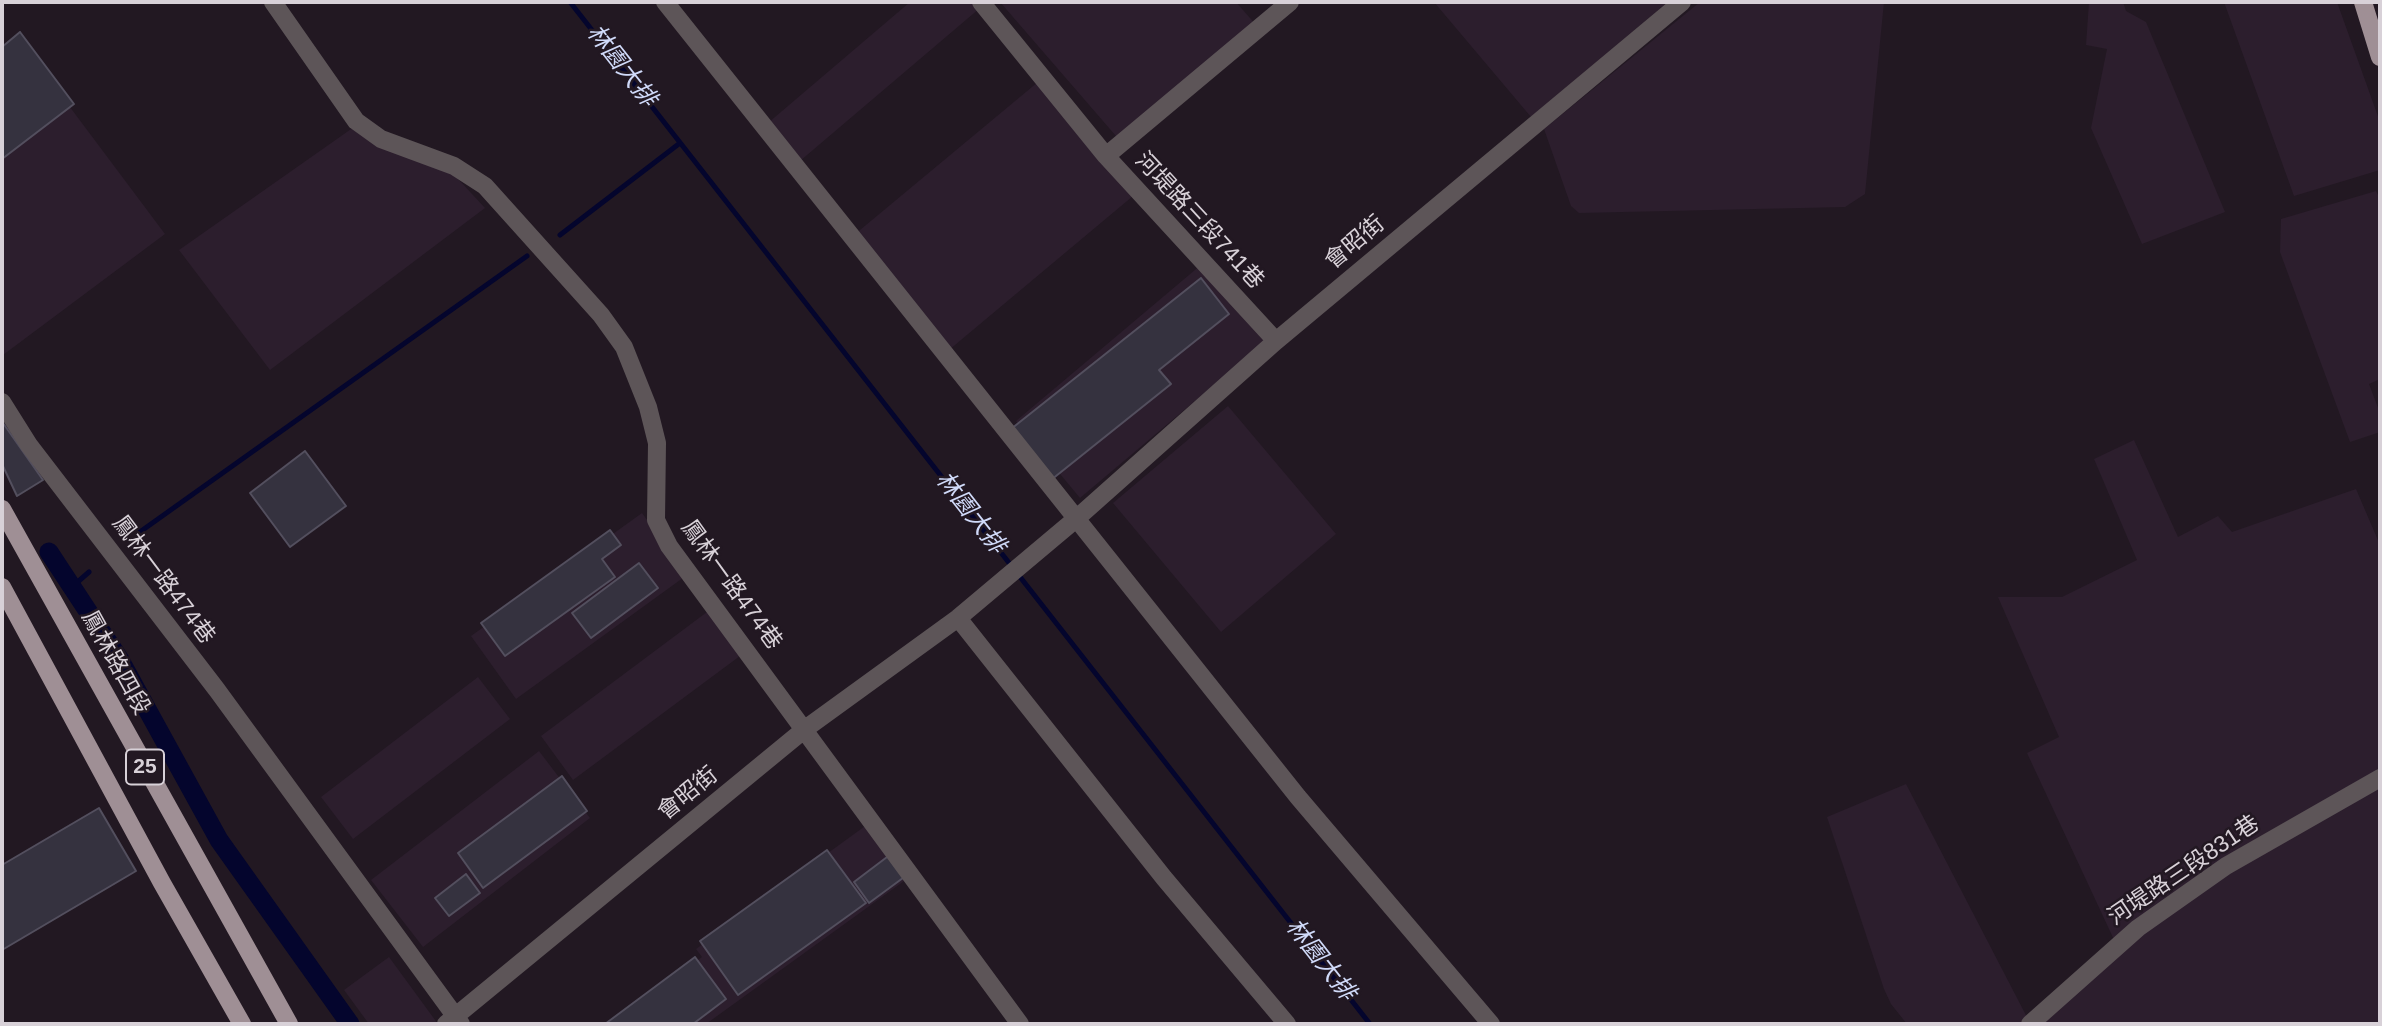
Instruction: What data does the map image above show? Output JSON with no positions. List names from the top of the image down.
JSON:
{
  "streets": {
    "main road": ["鳳林路四段", "25"],
    "street": [
      "河堤路三段741巷",
      "會昭街",
      "鳳林一路474巷",
      "河堤路三段831巷"
    ]
  },
  "crossings": [
    ["河堤路三段741巷", "會昭街"],
    ["會昭街", "鳳林一路474巷"]
  ],
  "water": ["林園大排"]
}
